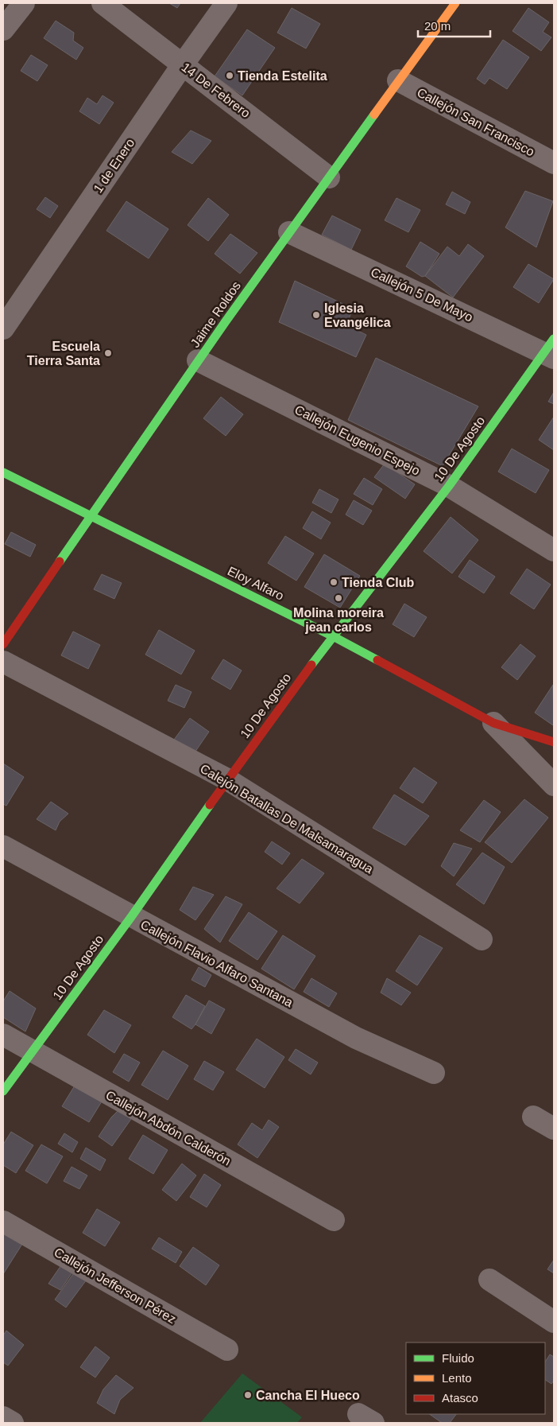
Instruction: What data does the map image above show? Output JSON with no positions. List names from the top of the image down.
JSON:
{
  "streets": {
    "street": [
      "14 De Febrero",
      "Callejón San Francisco",
      "1 de Enero",
      "Callejón 5 De Mayo",
      "Jaime Roldos",
      "Callejón Eugenio Espejo",
      "10 De Agosto",
      "Eloy Alfaro",
      "Calejón Batallas De Malsamaragua",
      "Callejón Flavio Alfaro Santana",
      "Callejón Abdón Calderón",
      "Callejón Jefferson Pérez"
    ]
  },
  "crossings": [
    ["14 De Febrero", "1 de Enero"],
    ["14 De Febrero", "Jaime Roldos"],
    ["Callejón San Francisco", "Jaime Roldos"],
    ["Callejón 5 De Mayo", "Jaime Roldos"],
    ["Callejón 5 De Mayo", "10 De Agosto"],
    ["Jaime Roldos", "Callejón Eugenio Espejo"],
    ["Jaime Roldos", "Eloy Alfaro"],
    ["Callejón Eugenio Espejo", "10 De Agosto"],
    ["10 De Agosto", "Eloy Alfaro"],
    ["10 De Agosto", "Calejón Batallas De Malsamaragua"],
    ["10 De Agosto", "Callejón Flavio Alfaro Santana"],
    ["10 De Agosto", "Callejón Abdón Calderón"]
  ],
  "places": [
    "Tienda Estelita",
    "Iglesia Evangélica",
    "Escuela Tierra Santa",
    "Tienda Club",
    "Molina moreira jean carlos",
    "Cancha El Hueco"
  ],
  "legend": ["Fluido", "Lento", "Atasco"],
  "scale_bar": "20 m"
}
